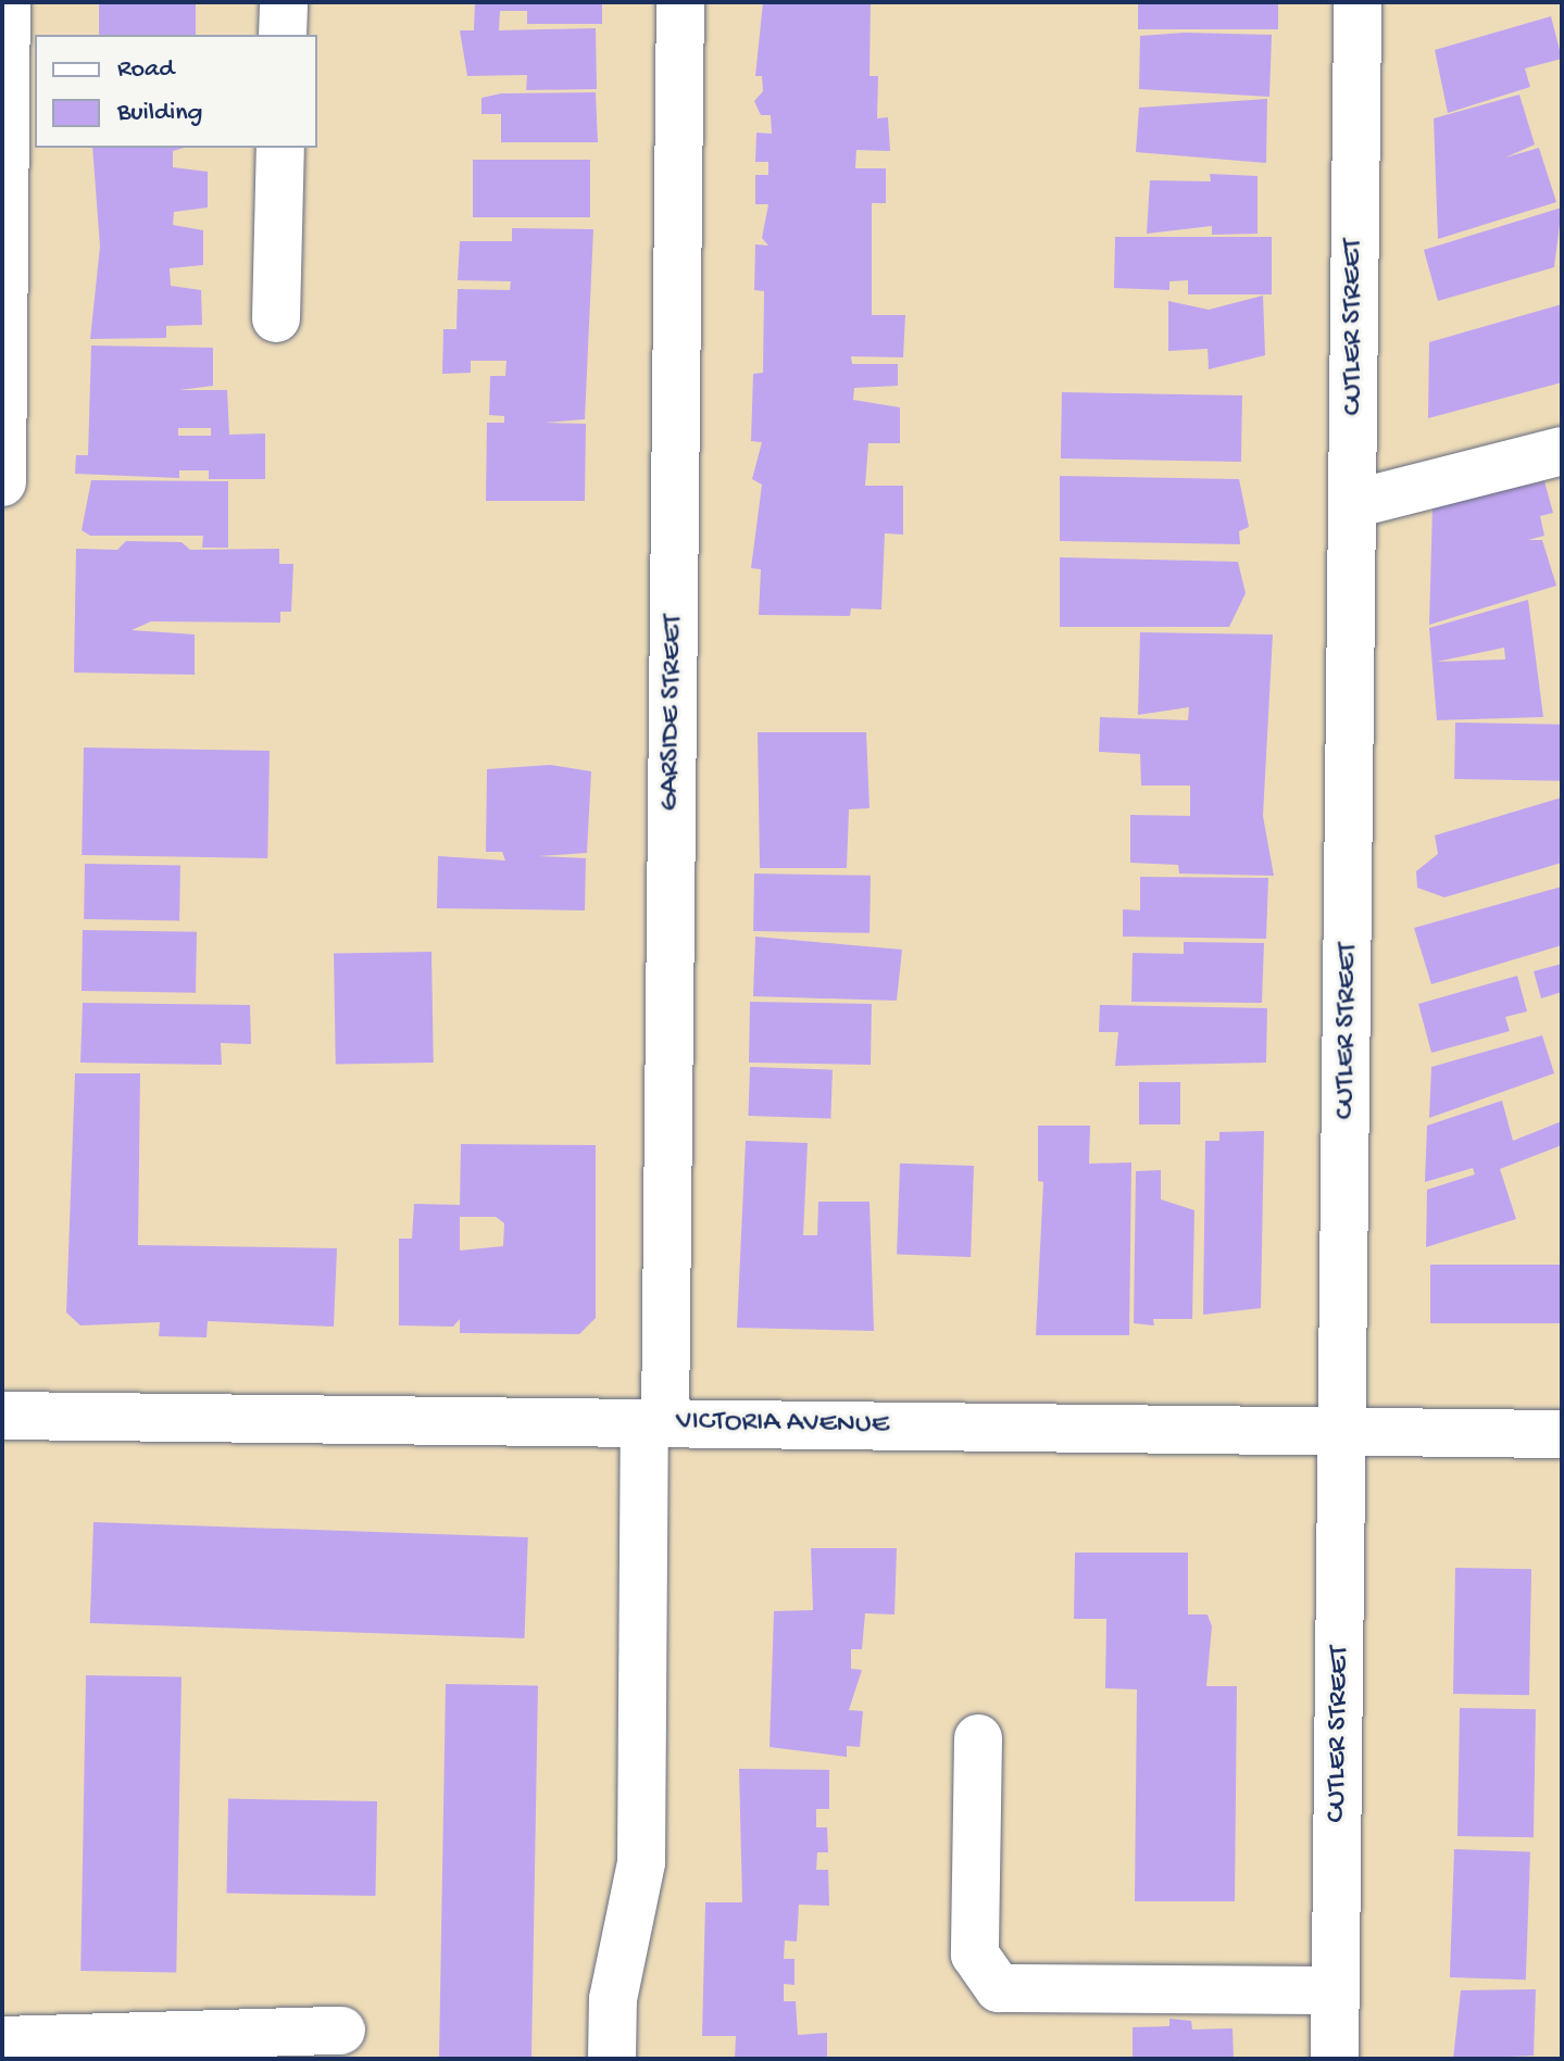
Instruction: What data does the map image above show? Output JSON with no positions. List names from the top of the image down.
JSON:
{
  "streets": {
    "street": ["CUTLER STREET", "GARSIDE STREET", "VICTORIA AVENUE"]
  },
  "crossings": [
    ["CUTLER STREET", "VICTORIA AVENUE"],
    ["GARSIDE STREET", "VICTORIA AVENUE"]
  ],
  "legend": ["Road", "Building"]
}
